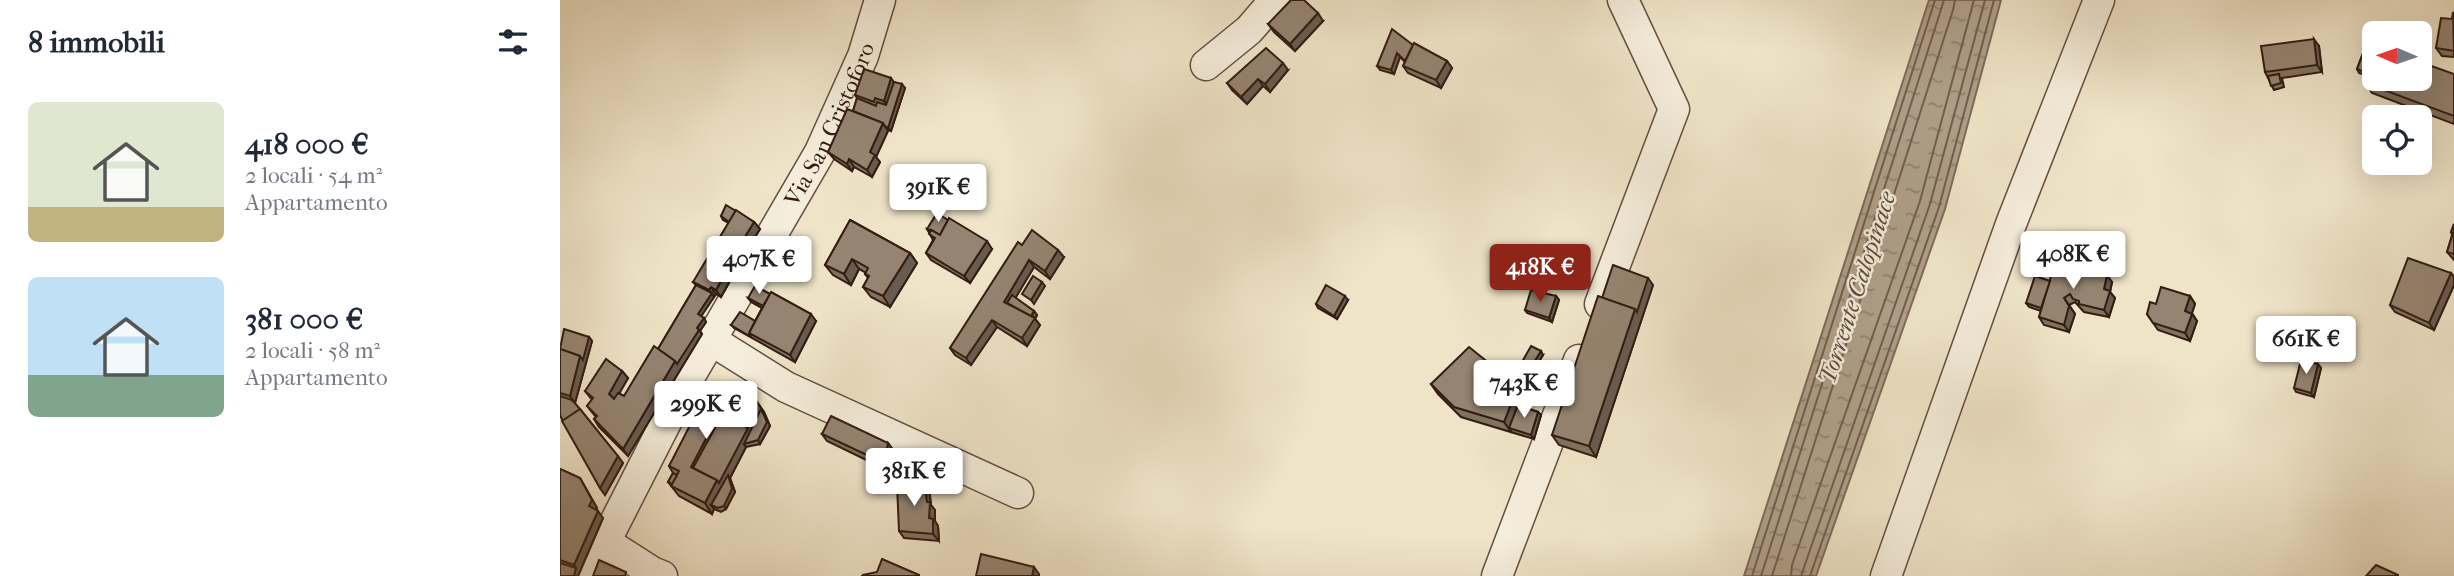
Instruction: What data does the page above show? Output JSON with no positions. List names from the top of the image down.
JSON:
{
  "streets": {
    "street": ["Via San Cristoforo"]
  },
  "water": ["Torrente Calopinace"],
  "north": "left",
  "page": {
    "heading": "8 immobili",
    "list": [
      {
        "name": "418 000 €",
        "note": "2 locali · 54 m² · Appartamento"
      },
      {
        "name": "381 000 €",
        "note": "2 locali · 58 m² · Appartamento"
      }
    ],
    "price": [
      "391K €",
      "408K €",
      "407K €",
      "418K €",
      "661K €",
      "743K €",
      "299K €",
      "381K €"
    ]
  }
}
